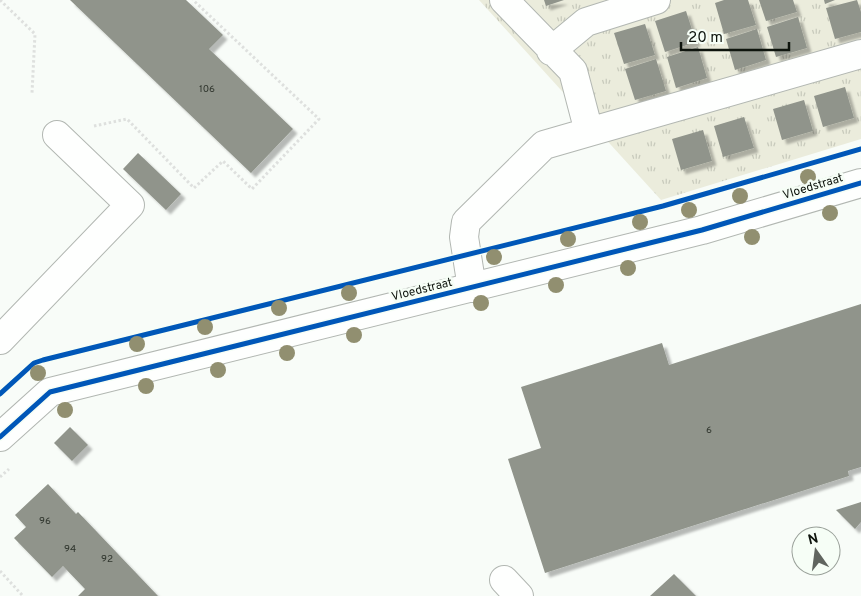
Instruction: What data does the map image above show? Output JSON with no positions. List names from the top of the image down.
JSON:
{
  "streets": {
    "street": ["Vloedstraat"]
  },
  "house_numbers": [
    "106",
    "6",
    "96",
    "94",
    "92"
  ],
  "scale_bar": "20 m",
  "north": "top"
}
